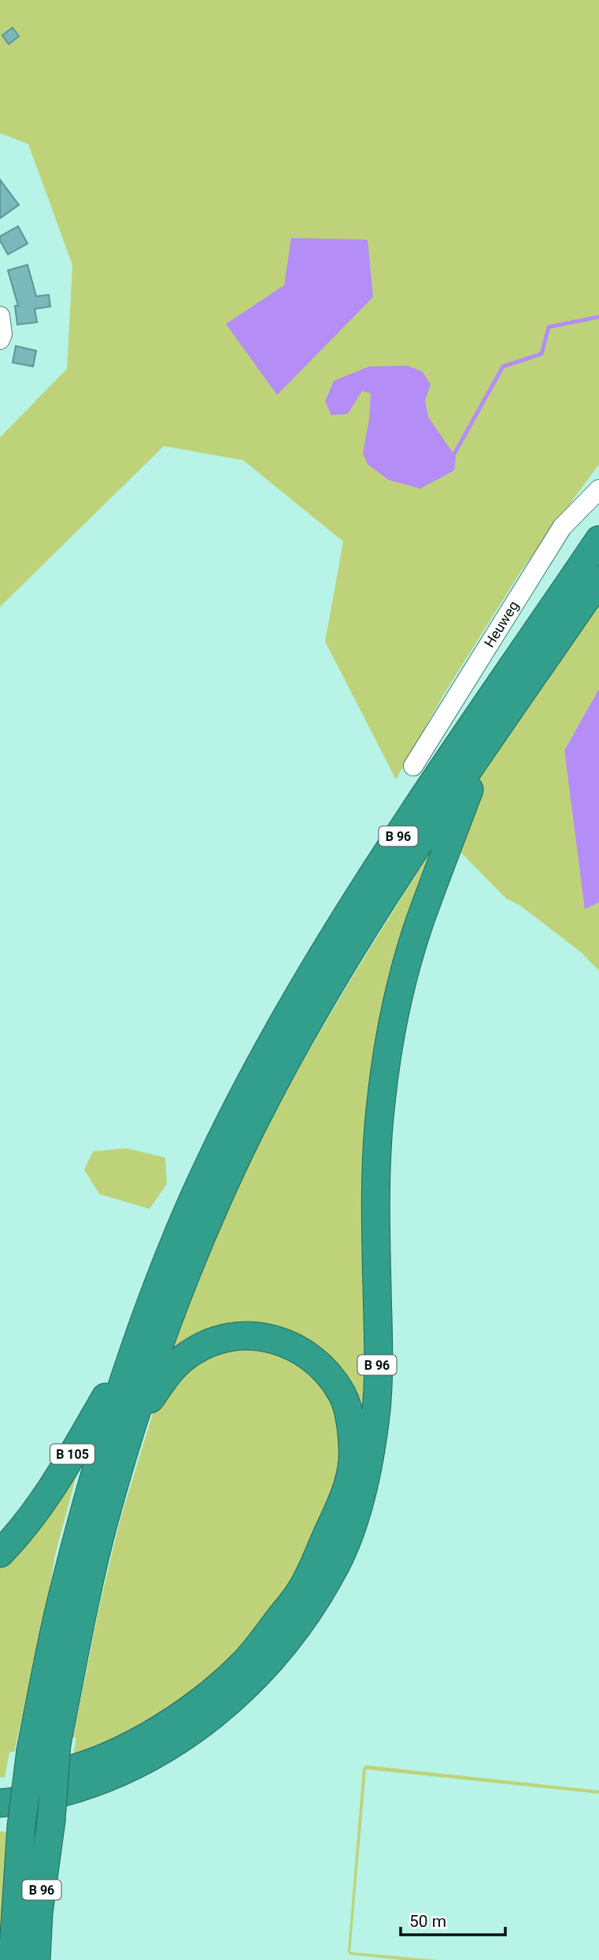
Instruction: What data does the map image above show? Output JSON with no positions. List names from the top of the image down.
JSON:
{
  "streets": {
    "highway": ["B 96", "B 105"],
    "street": ["Heuweg"]
  },
  "crossings": [
    ["B 96", "B 105"]
  ],
  "scale_bar": "50 m"
}
